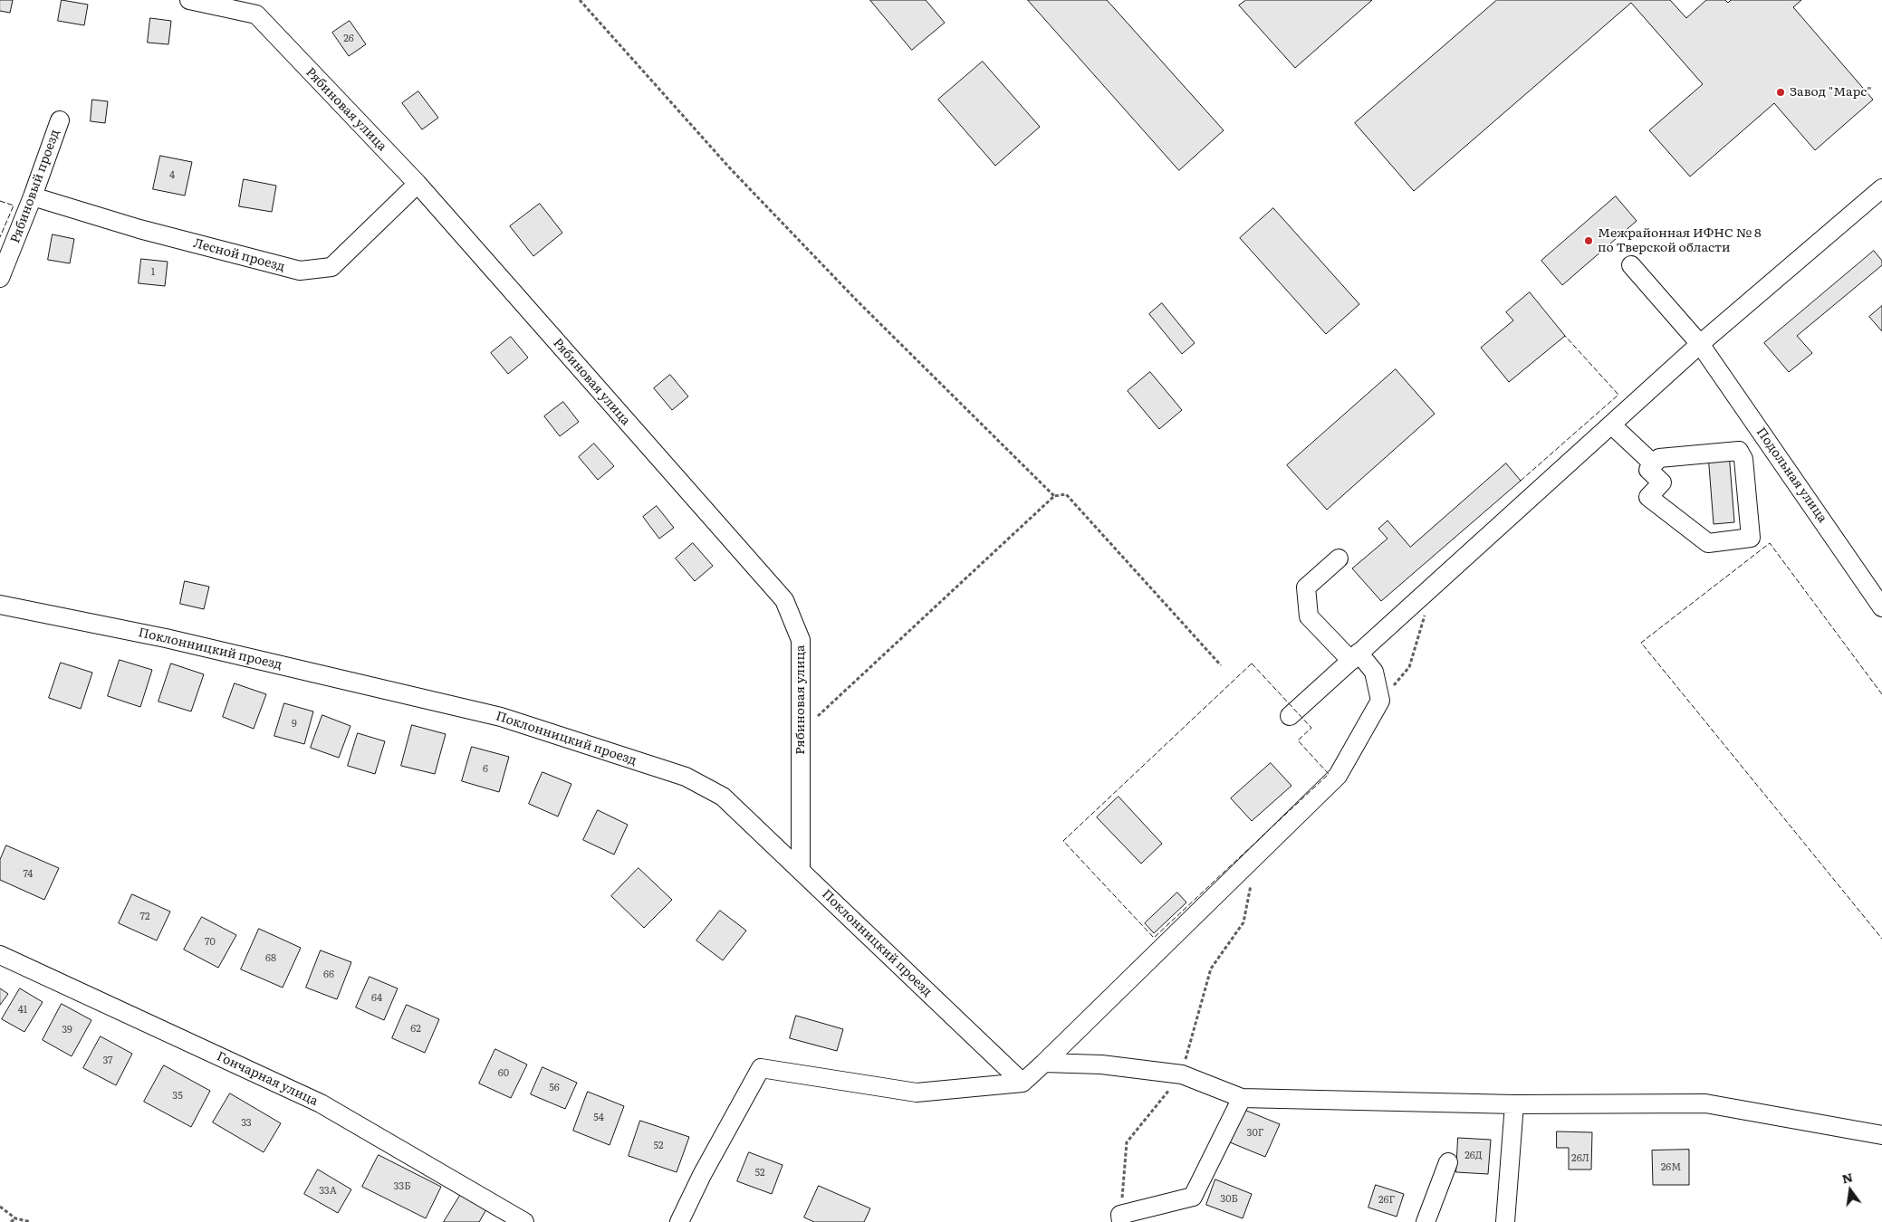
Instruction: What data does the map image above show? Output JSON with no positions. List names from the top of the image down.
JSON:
{
  "streets": {
    "street": [
      "Рябиновая улица",
      "Рябиновый проезд",
      "Лесной проезд",
      "Подольная улица",
      "Поклонницкий проезд",
      "Гончарная улица"
    ]
  },
  "crossings": [
    ["Рябиновая улица", "Лесной проезд"],
    ["Рябиновая улица", "Поклонницкий проезд"],
    ["Рябиновый проезд", "Лесной проезд"]
  ],
  "places": ["Завод \"Марс\"", "Межрайонная ИФНС № 8 по Тверской области"],
  "house_numbers": [
    "26",
    "4",
    "1",
    "9",
    "6",
    "74",
    "72",
    "70",
    "68",
    "66",
    "64",
    "41",
    "62",
    "39",
    "37",
    "60",
    "56",
    "35",
    "54",
    "33",
    "30Г",
    "52",
    "26Д",
    "26Л",
    "26М",
    "52",
    "33Б",
    "33А",
    "30Б",
    "26Г"
  ],
  "north": "top"
}
